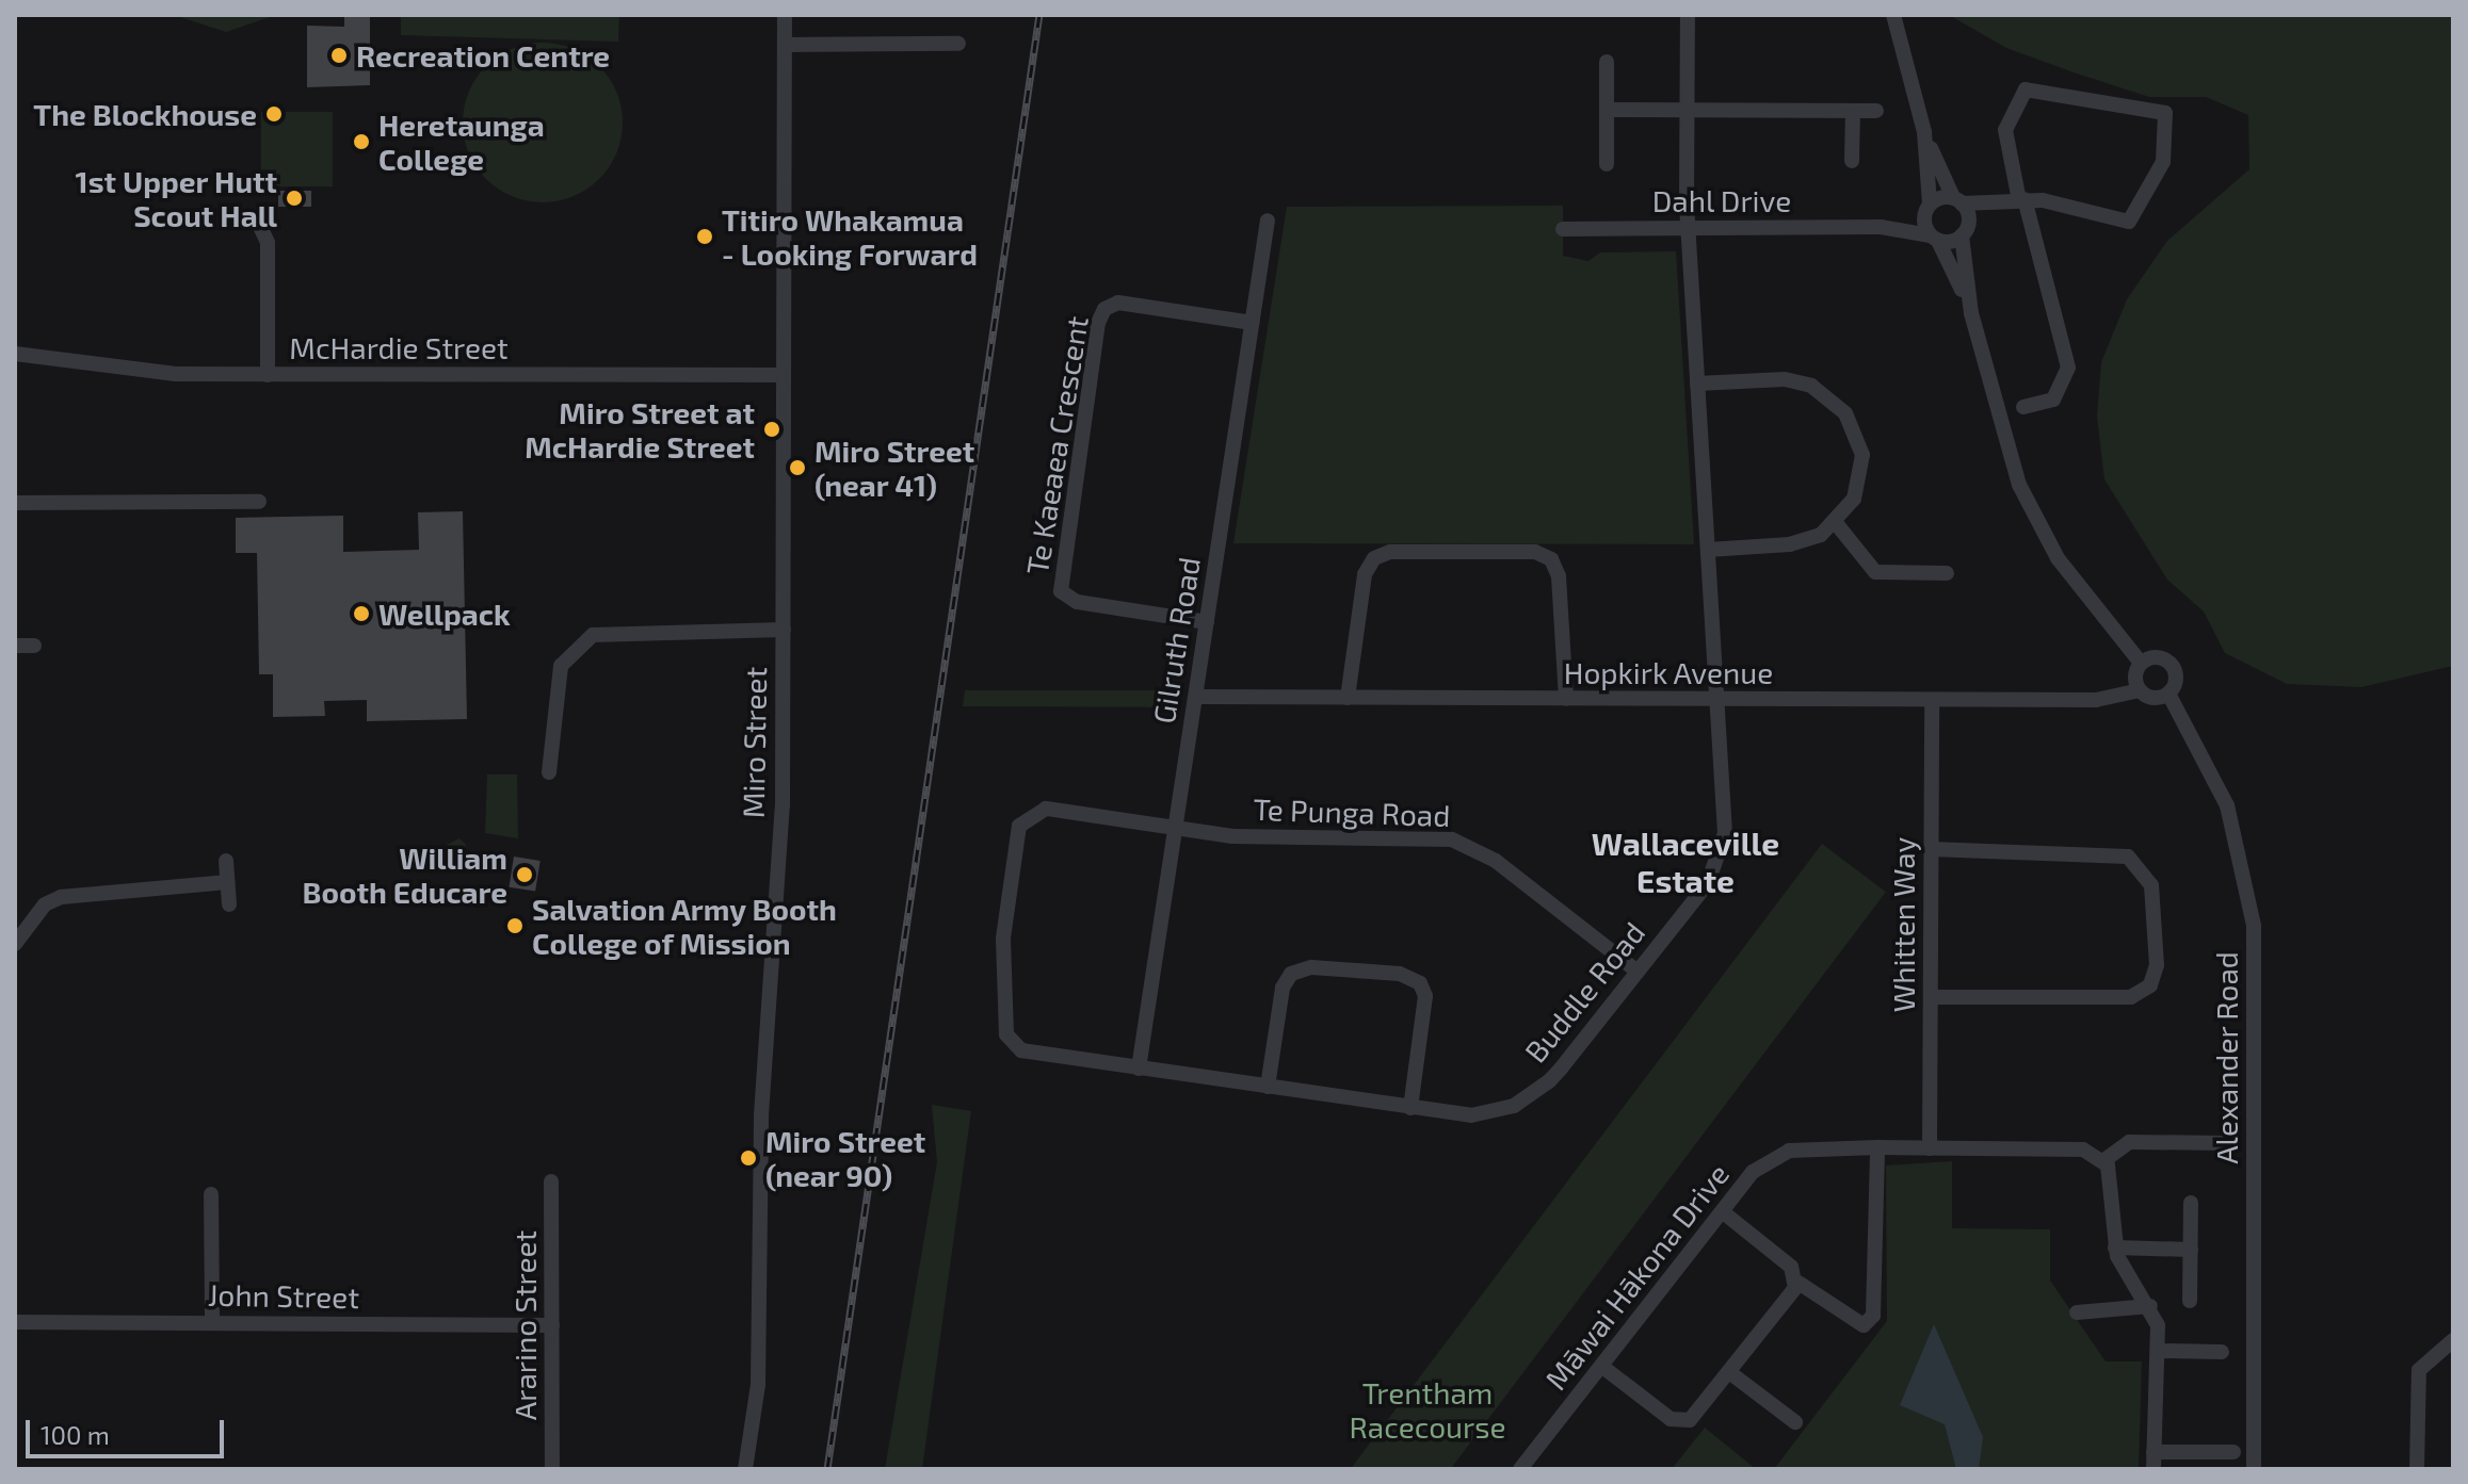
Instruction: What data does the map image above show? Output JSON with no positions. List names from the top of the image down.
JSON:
{
  "streets": {
    "street": [
      "Dahl Drive",
      "McHardie Street",
      "Te Kaeaea Crescent",
      "Gilruth Road",
      "Hopkirk Avenue",
      "Miro Street",
      "Te Punga Road",
      "Whitten Way",
      "Buddle Road",
      "Alexander Road",
      "Māwai Hākona Drive",
      "John Street",
      "Ararino Street"
    ]
  },
  "crossings": [
    ["Dahl Drive", "Buddle Road"],
    ["McHardie Street", "Miro Street"],
    ["Te Kaeaea Crescent", "Gilruth Road"],
    ["Gilruth Road", "Hopkirk Avenue"],
    ["Gilruth Road", "Te Punga Road"],
    ["Gilruth Road", "Buddle Road"],
    ["Hopkirk Avenue", "Whitten Way"],
    ["Hopkirk Avenue", "Buddle Road"],
    ["Hopkirk Avenue", "Alexander Road"],
    ["Te Punga Road", "Buddle Road"],
    ["Whitten Way", "Māwai Hākona Drive"],
    ["John Street", "Ararino Street"]
  ],
  "districts": ["Wallaceville Estate"],
  "parks": ["Trentham Racecourse"],
  "places": [
    "Recreation Centre",
    "The Blockhouse",
    "Heretaunga College",
    "1st Upper Hutt Scout Hall",
    "Titiro Whakamua - Looking Forward",
    "Miro Street at McHardie Street",
    "Miro Street (near 41)",
    "Wellpack",
    "William Booth Educare",
    "Salvation Army Booth College of Mission",
    "Miro Street (near 90)"
  ],
  "scale_bar": "100 m"
}
